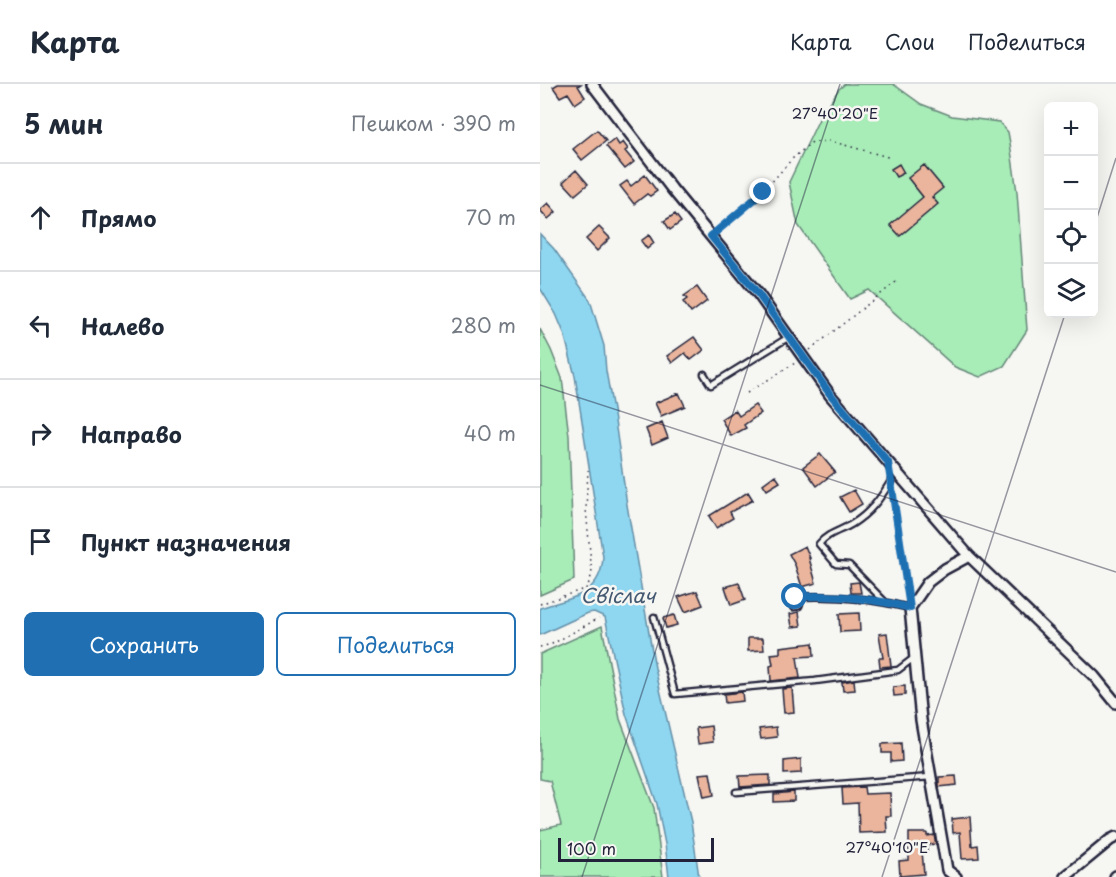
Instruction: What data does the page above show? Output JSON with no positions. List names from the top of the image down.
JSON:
{
  "water": ["Свіслач"],
  "scale_bar": "100 m",
  "page": {
    "header": "Карта",
    "nav": ["Карта", "Слои", "Поделиться"],
    "heading": ["5 мин", "Пешком · 390 m"],
    "map_buttons": ["+", "−"],
    "list": [
      ["Прямо", "70 m"],
      ["Налево", "280 m"],
      ["Направо", "40 m"],
      "Пункт назначения"
    ],
    "buttons": ["Сохранить", "Поделиться"],
    "scale": "100 m"
  },
  "coordinates": ["27°40'20\"E", "27°40'10\"E"]
}
